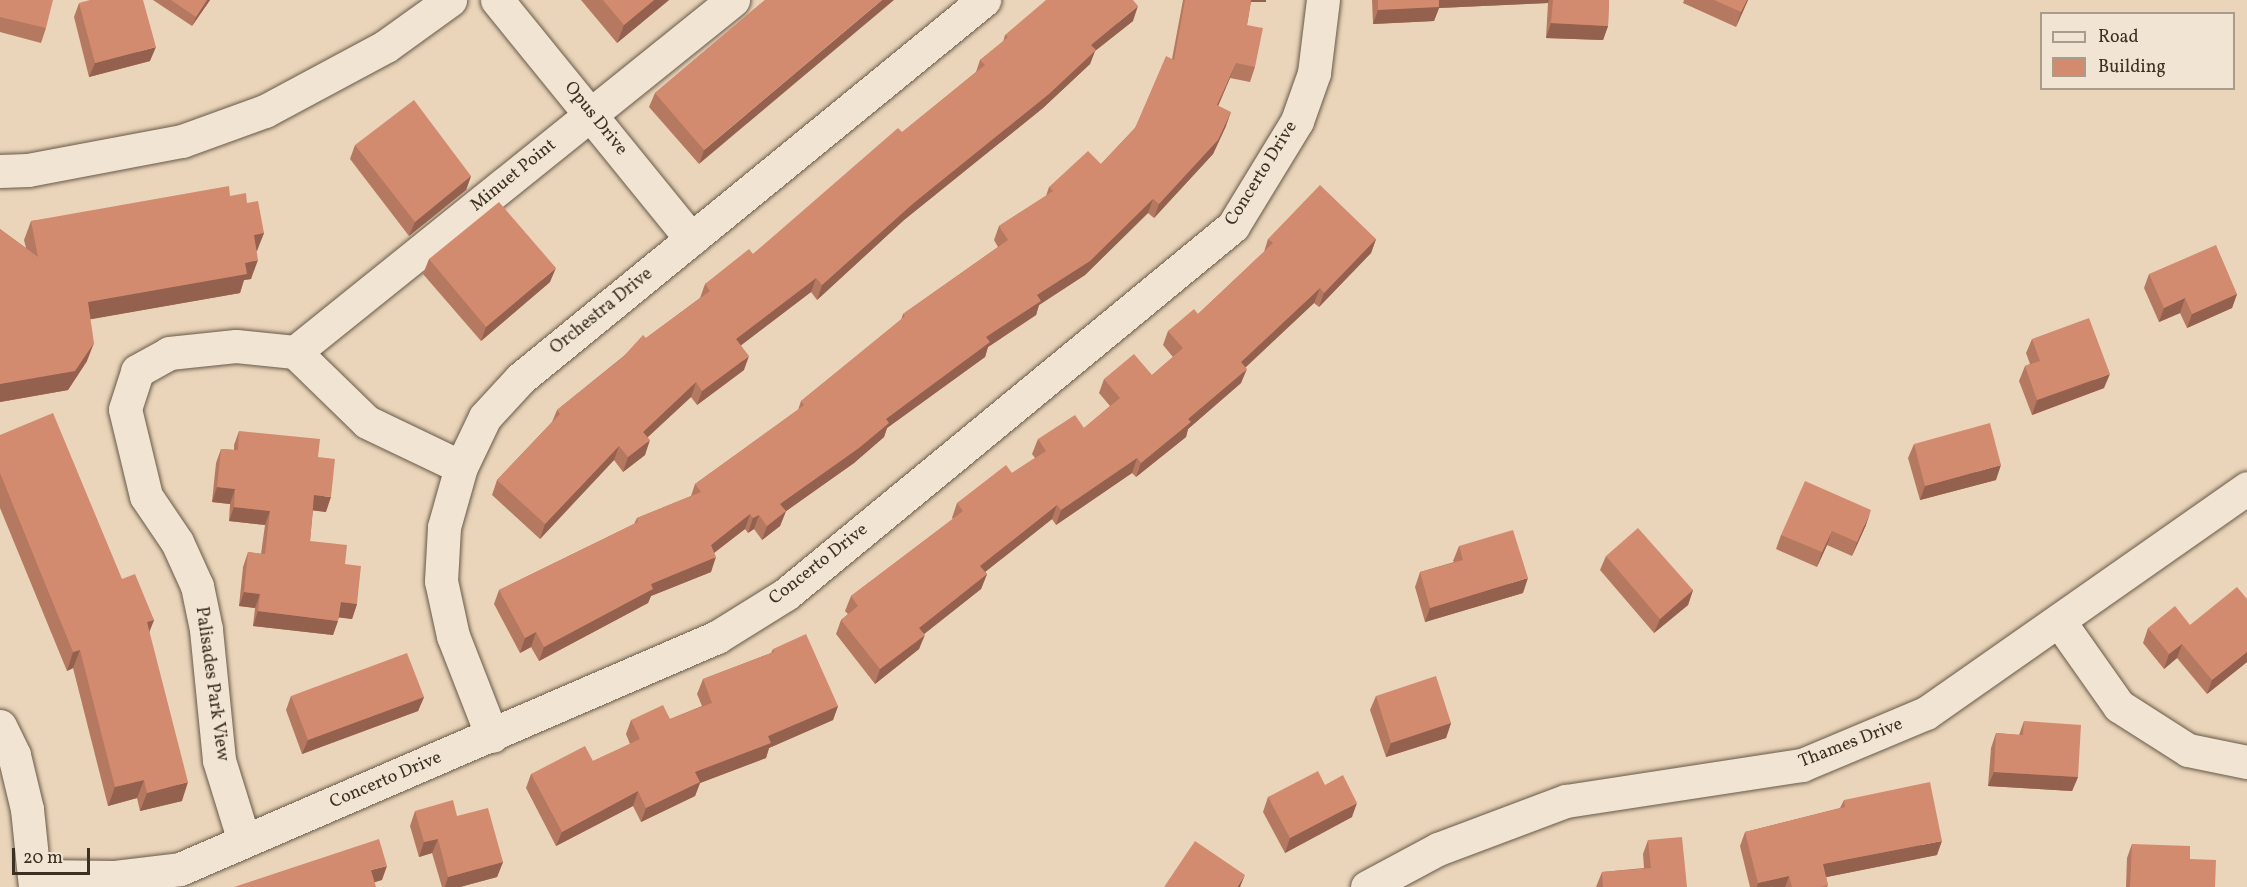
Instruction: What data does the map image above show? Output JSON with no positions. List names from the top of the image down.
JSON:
{
  "streets": {
    "street": [
      "Opus Drive",
      "Concerto Drive",
      "Minuet Point",
      "Orchestra Drive",
      "Palisades Park View",
      "Thames Drive"
    ]
  },
  "crossings": [
    ["Opus Drive", "Minuet Point"],
    ["Opus Drive", "Orchestra Drive"],
    ["Concerto Drive", "Orchestra Drive"],
    ["Concerto Drive", "Palisades Park View"],
    ["Minuet Point", "Palisades Park View"]
  ],
  "legend": ["Road", "Building"],
  "scale_bar": "20 m"
}
